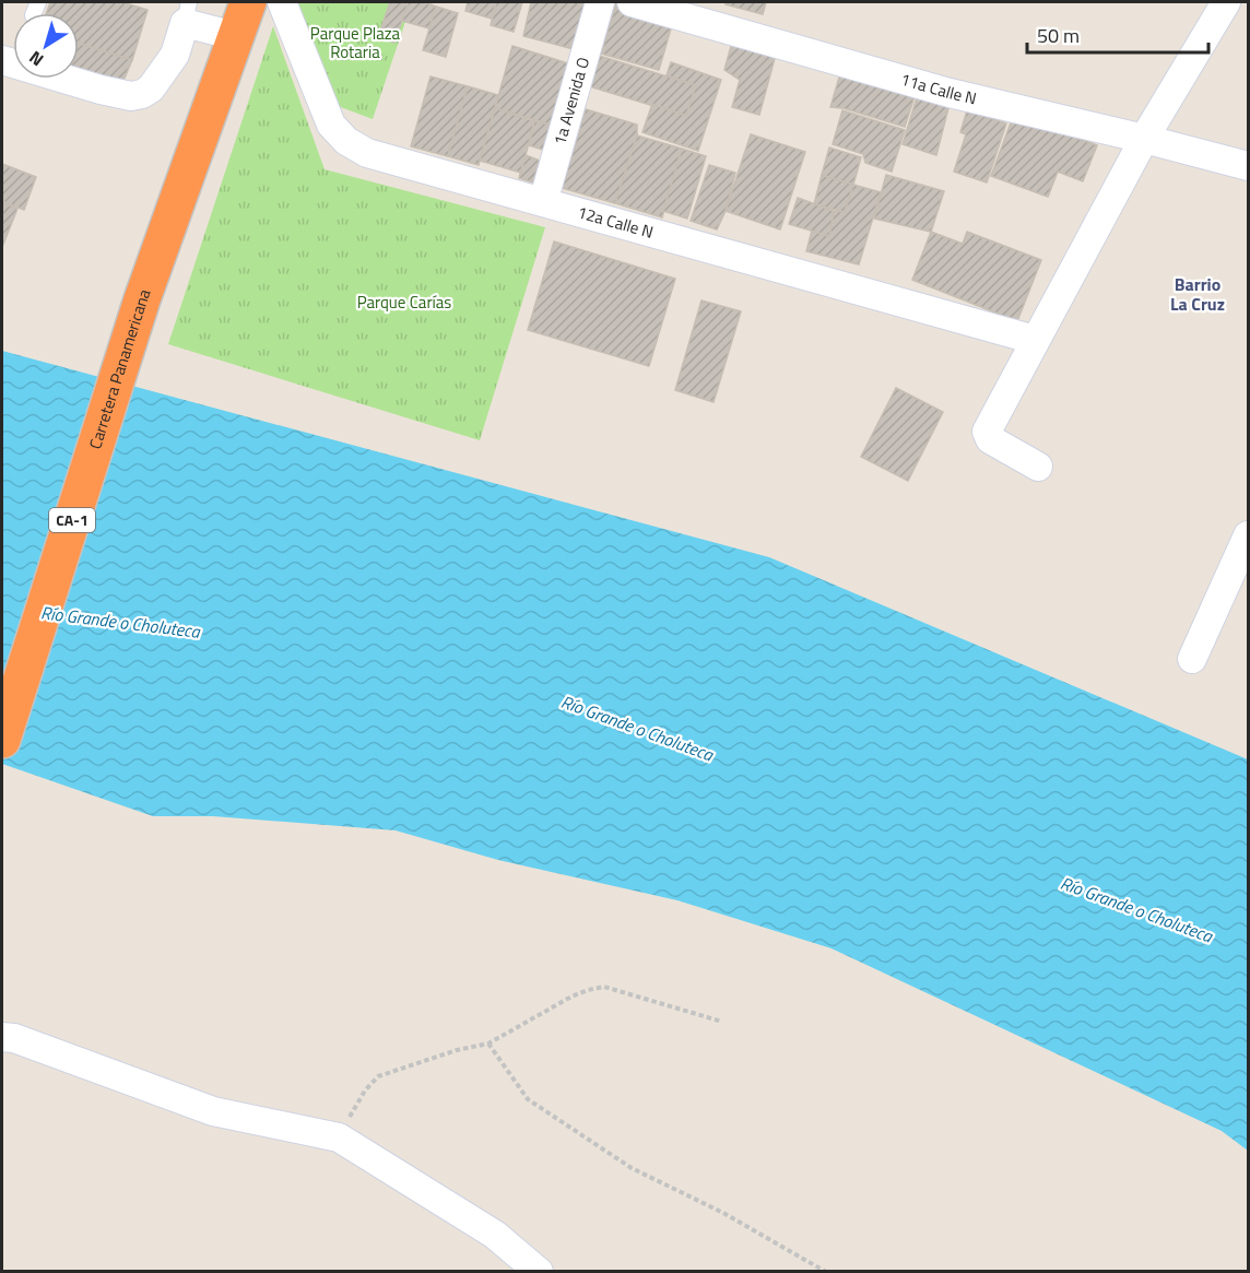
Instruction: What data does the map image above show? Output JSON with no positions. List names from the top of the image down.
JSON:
{
  "streets": {
    "highway": ["Carretera Panamericana", "CA-1"],
    "street": ["11a Calle N", "1a Avenida O", "12a Calle N"]
  },
  "crossings": [
    ["1a Avenida O", "12a Calle N"]
  ],
  "districts": ["Barrio La Cruz"],
  "water": ["Río Grande o Choluteca"],
  "parks": ["Parque Plaza Rotaria", "Parque Carías"],
  "scale_bar": "50 m",
  "north": "bottom left"
}
